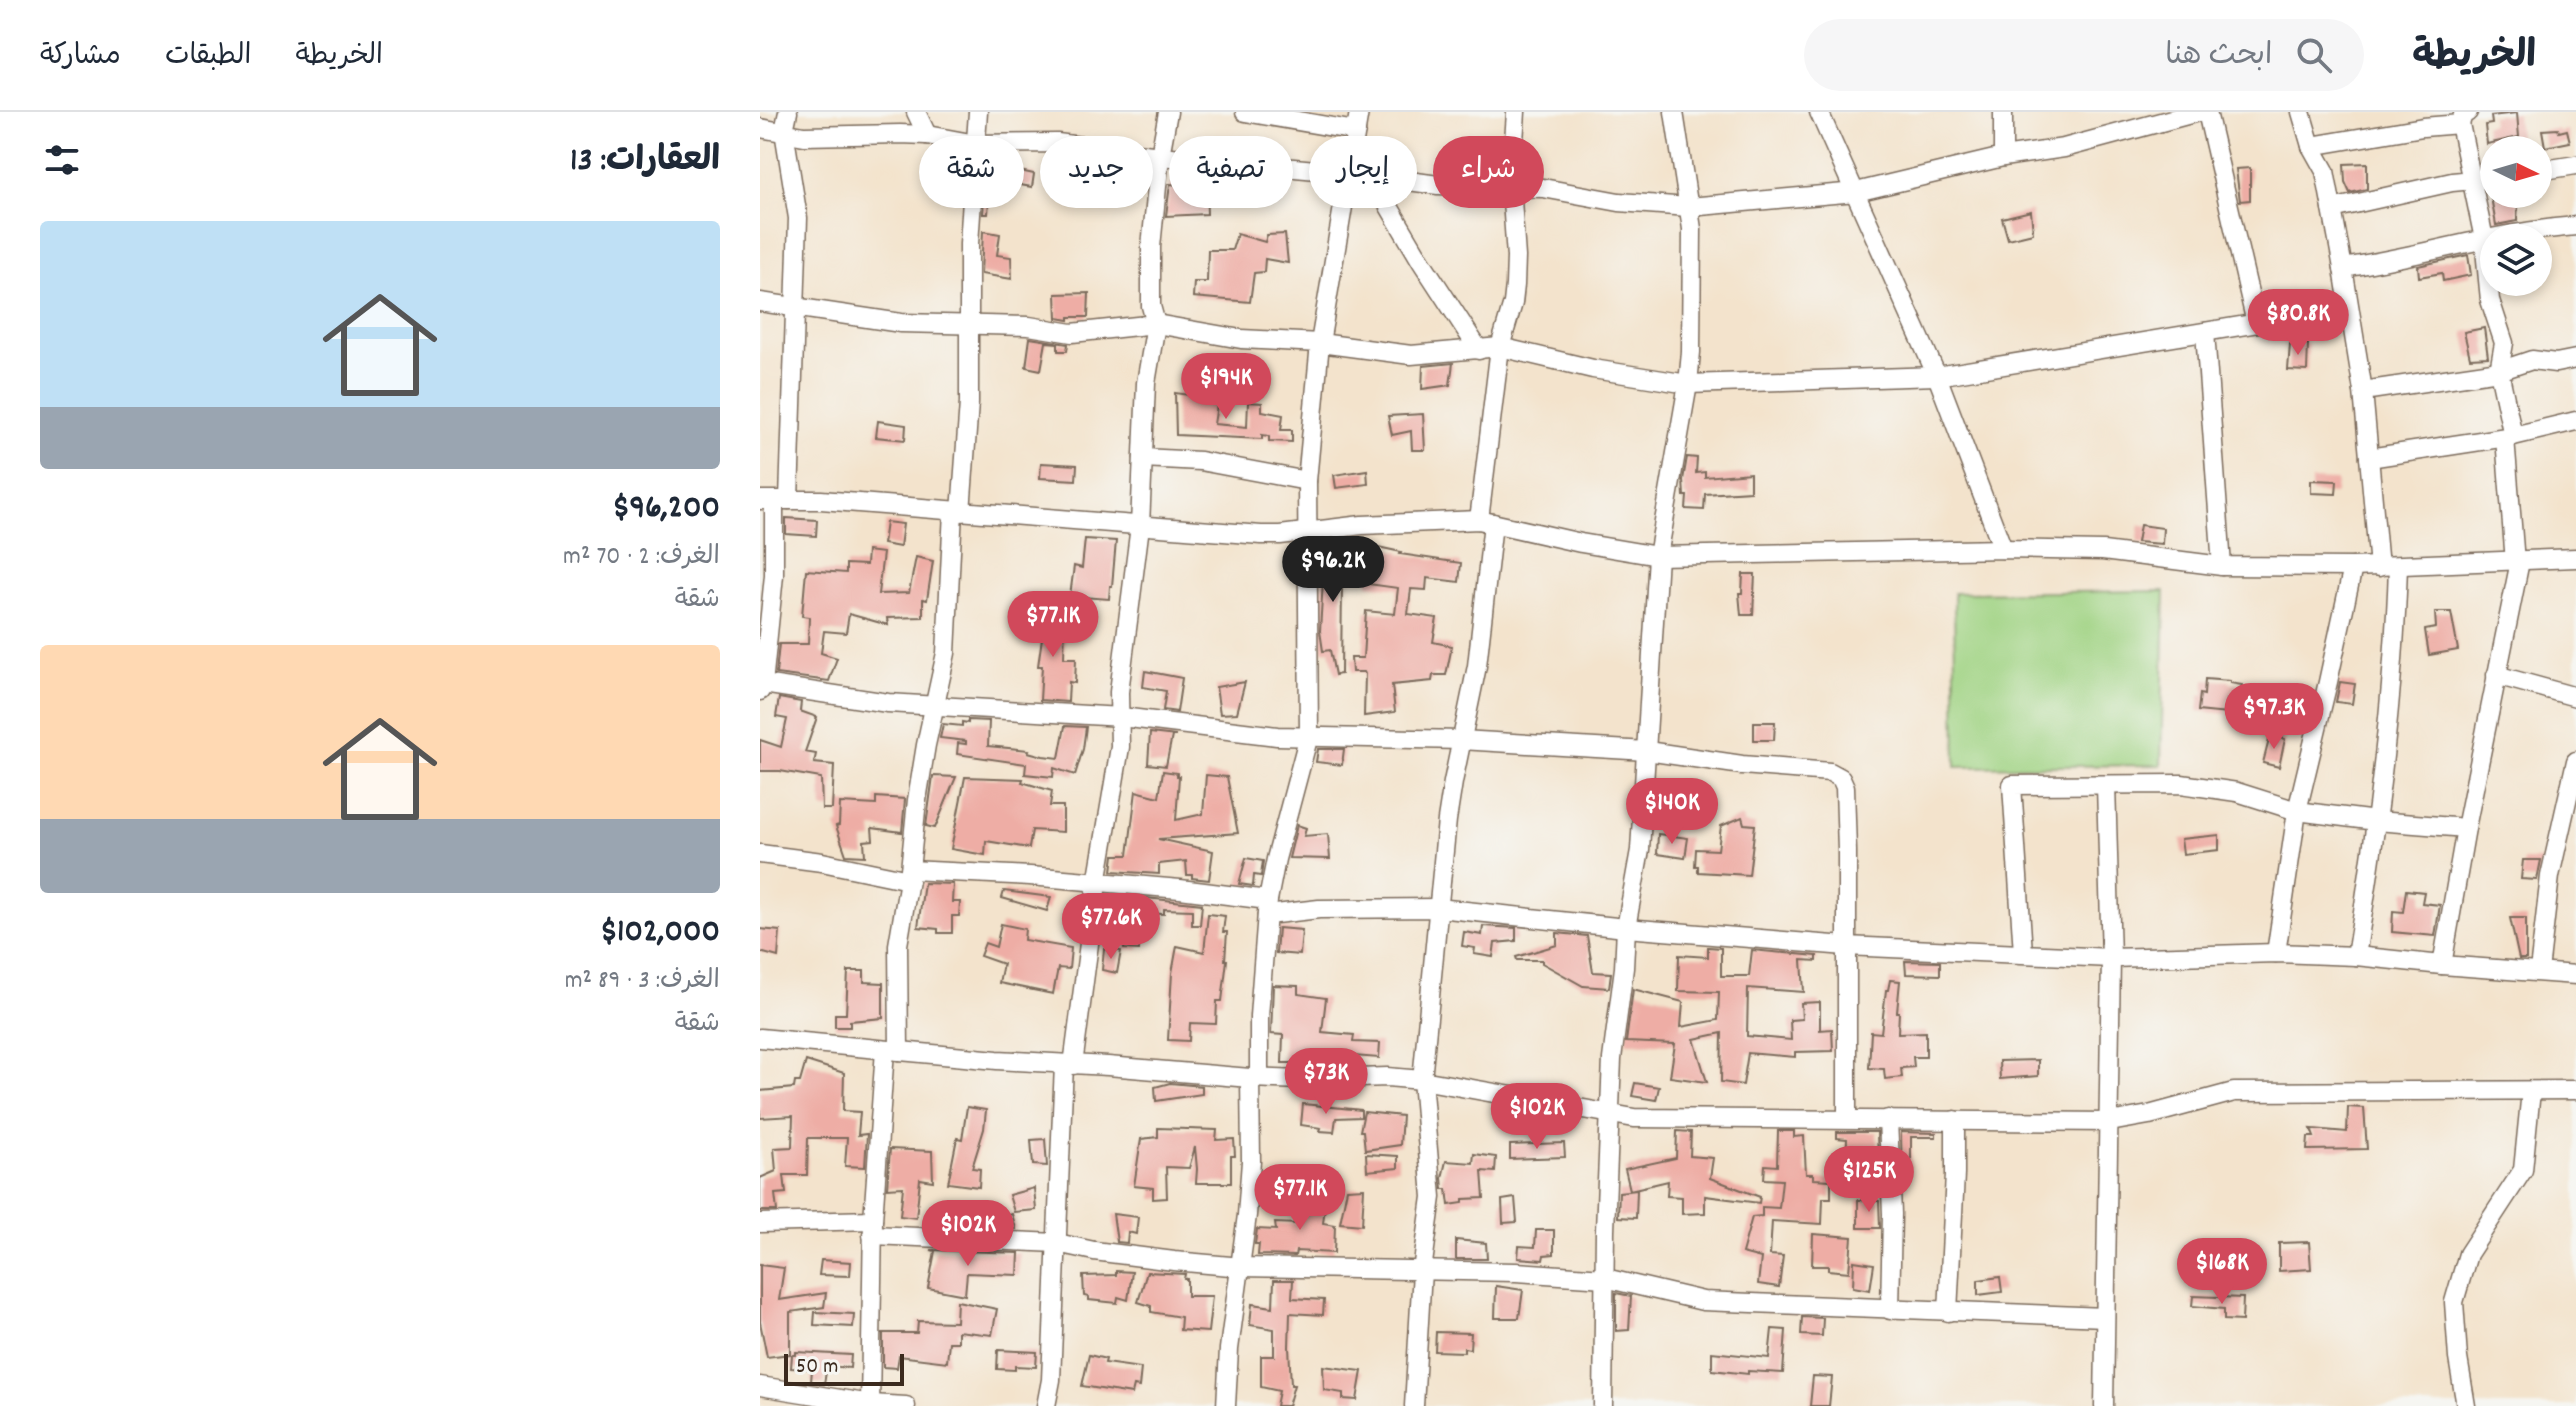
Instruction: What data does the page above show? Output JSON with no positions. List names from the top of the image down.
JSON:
{
  "scale_bar": "50 m",
  "north": "right",
  "page": {
    "header": "الخريطة",
    "search": "ابحث هنا",
    "nav": ["الخريطة", "الطبقات", "مشاركة"],
    "heading": "العقارات: 13",
    "chip": [
      "شراء",
      "إيجار",
      "تصفية",
      "جديد",
      "شقة"
    ],
    "list": [
      {
        "name": "$96,200",
        "note": "الغرف: 2 · 70 m² · شقة"
      },
      {
        "name": "$102,000",
        "note": "الغرف: 3 · 89 m² · شقة"
      }
    ],
    "price": [
      "$80.8K",
      "$194K",
      "$96.2K",
      "$77.1K",
      "$97.3K",
      "$140K",
      "$77.6K",
      "$73K",
      "$102K",
      "$125K",
      "$77.1K",
      "$102K",
      "$168K"
    ],
    "scale": "50 m"
  }
}
